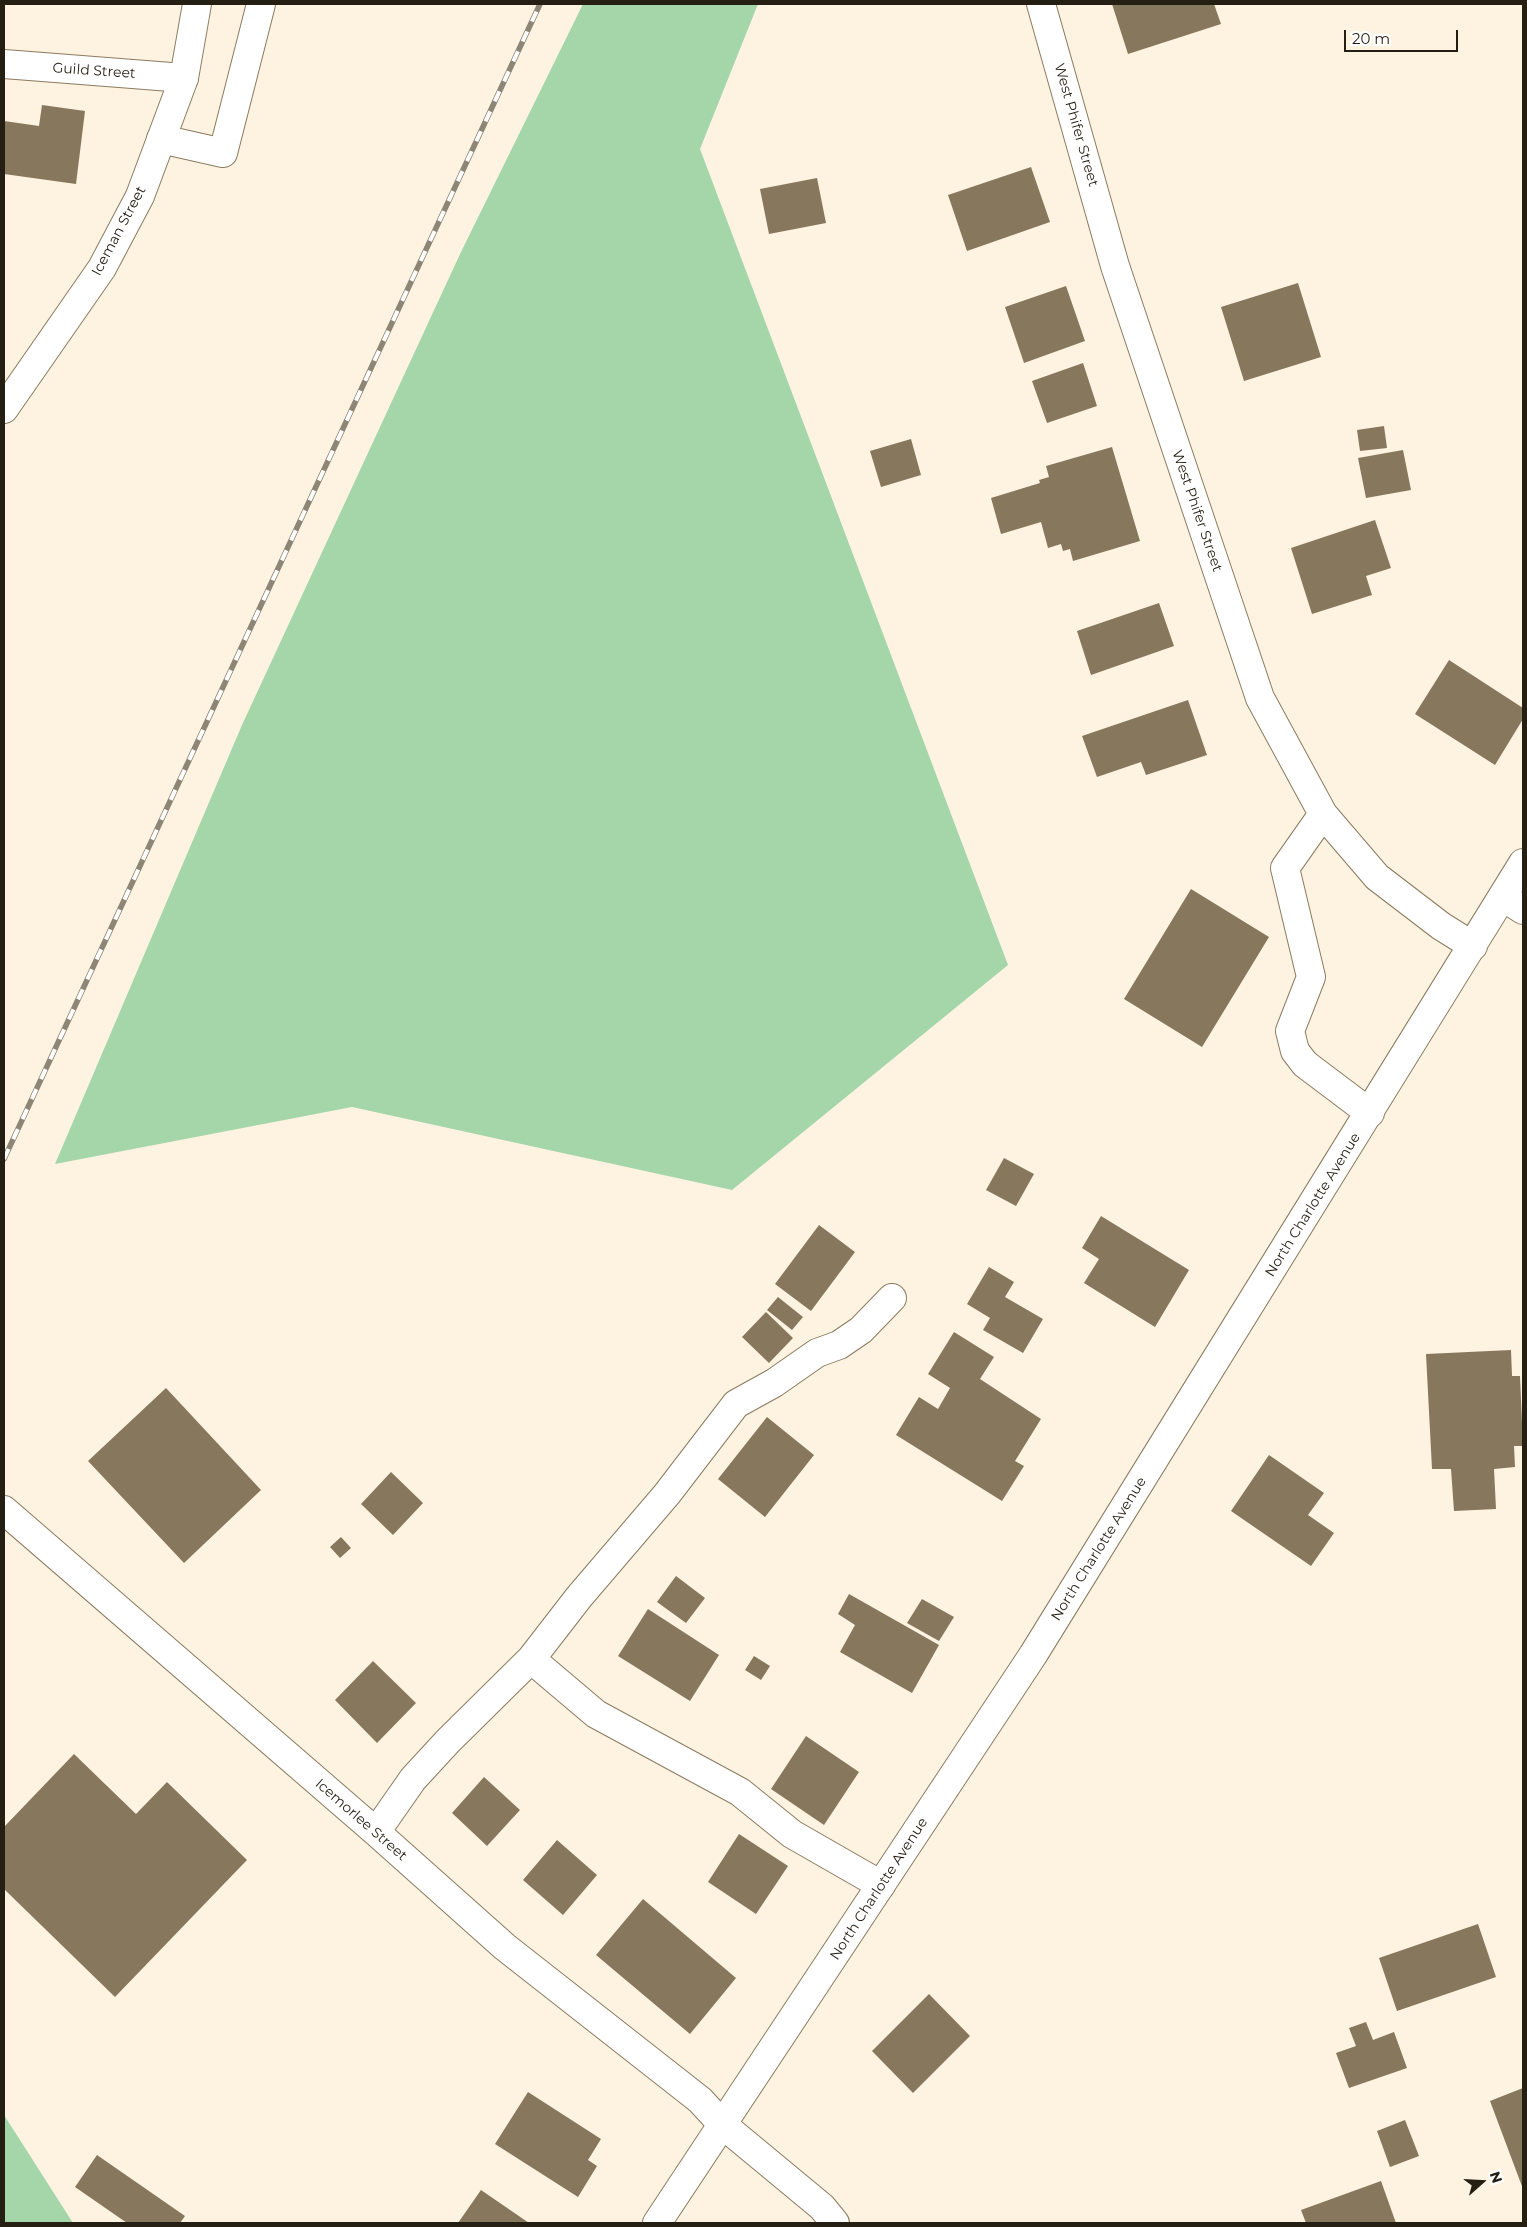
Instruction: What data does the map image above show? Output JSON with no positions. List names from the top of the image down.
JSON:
{
  "streets": {
    "street": [
      "Guild Street",
      "West Phifer Street",
      "Iceman Street",
      "North Charlotte Avenue",
      "Icemorlee Street"
    ]
  },
  "crossings": [
    ["Guild Street", "Iceman Street"],
    ["West Phifer Street", "North Charlotte Avenue"],
    ["North Charlotte Avenue", "Icemorlee Street"]
  ],
  "scale_bar": "20 m",
  "north": "right"
}
